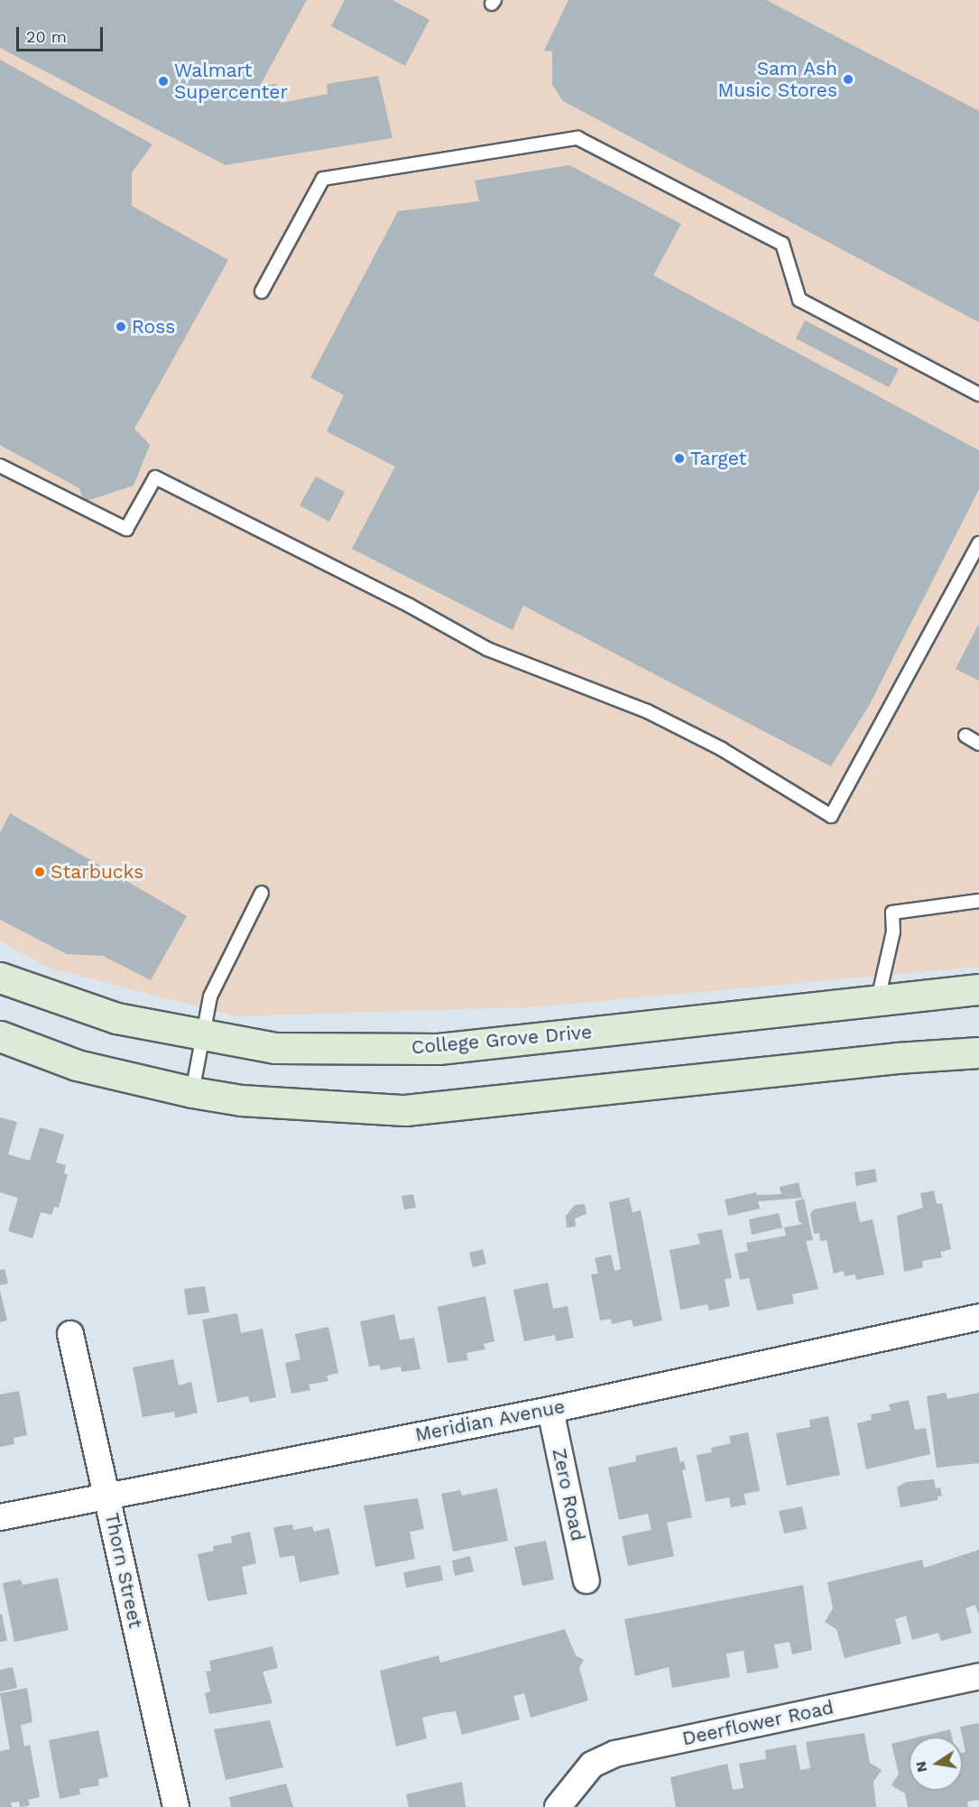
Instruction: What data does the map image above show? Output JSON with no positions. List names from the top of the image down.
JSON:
{
  "streets": {
    "main road": ["College Grove Drive"],
    "street": [
      "Meridian Avenue",
      "Zero Road",
      "Thorn Street",
      "Deerflower Road"
    ]
  },
  "crossings": [
    ["Meridian Avenue", "Zero Road"],
    ["Meridian Avenue", "Thorn Street"]
  ],
  "places": [
    "Sam Ash Music Stores",
    "Walmart Supercenter",
    "Ross",
    "Target",
    "Starbucks"
  ],
  "scale_bar": "20 m",
  "north": "left"
}
